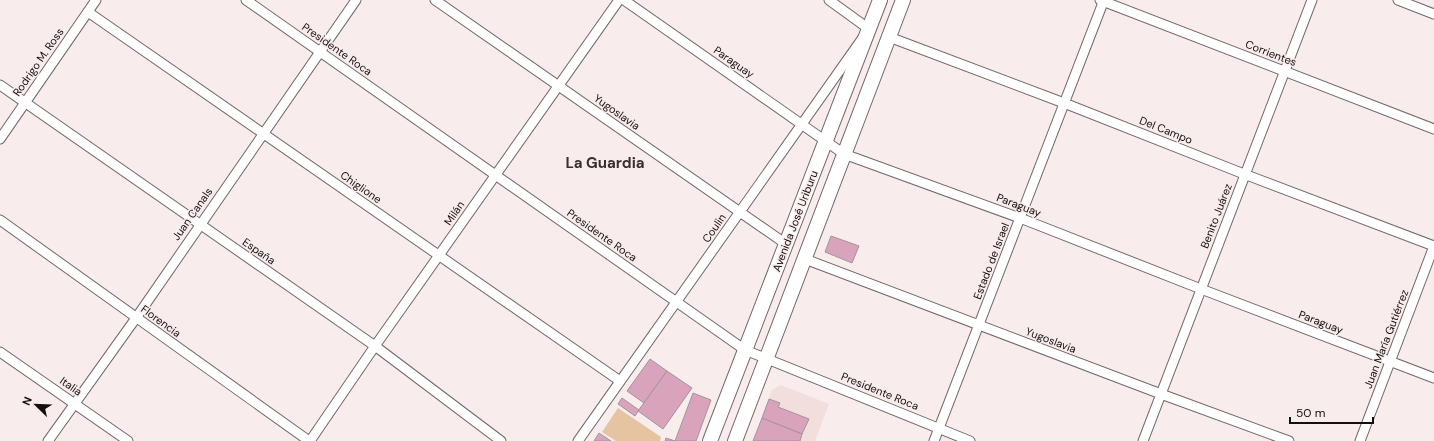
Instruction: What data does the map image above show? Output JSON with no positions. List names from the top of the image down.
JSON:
{
  "streets": {
    "main road": ["Avenida José Uriburu"],
    "street": [
      "Presidente Roca",
      "Corrientes",
      "Rodrigo M. Ross",
      "Paraguay",
      "Yugoslavia",
      "Del Campo",
      "Chiglione",
      "Milán",
      "Juan Canals",
      "Benito Juárez",
      "Coulin",
      "España",
      "Estado de Israel",
      "Florencia",
      "Juan María Gutiérrez",
      "Italia"
    ]
  },
  "crossings": [
    ["Presidente Roca", "Milán"],
    ["Presidente Roca", "Juan Canals"],
    ["Presidente Roca", "Avenida José Uriburu"],
    ["Presidente Roca", "Coulin"],
    ["Presidente Roca", "Estado de Israel"],
    ["Corrientes", "Benito Juárez"],
    ["Corrientes", "Estado de Israel"],
    ["Rodrigo M. Ross", "Chiglione"],
    ["Rodrigo M. Ross", "España"],
    ["Paraguay", "Benito Juárez"],
    ["Paraguay", "Avenida José Uriburu"],
    ["Paraguay", "Coulin"],
    ["Paraguay", "Estado de Israel"],
    ["Paraguay", "Juan María Gutiérrez"],
    ["Yugoslavia", "Milán"],
    ["Yugoslavia", "Benito Juárez"],
    ["Yugoslavia", "Avenida José Uriburu"],
    ["Yugoslavia", "Coulin"],
    ["Yugoslavia", "Estado de Israel"],
    ["Del Campo", "Benito Juárez"],
    ["Del Campo", "Avenida José Uriburu"],
    ["Del Campo", "Estado de Israel"],
    ["Del Campo", "Juan María Gutiérrez"],
    ["Chiglione", "Milán"],
    ["Chiglione", "Juan Canals"],
    ["Chiglione", "Coulin"],
    ["Milán", "España"],
    ["Milán", "Florencia"],
    ["Juan Canals", "España"],
    ["Juan Canals", "Florencia"],
    ["Juan Canals", "Italia"],
    ["Avenida José Uriburu", "Coulin"]
  ],
  "districts": ["La Guardia"],
  "scale_bar": "50 m",
  "north": "top left"
}
